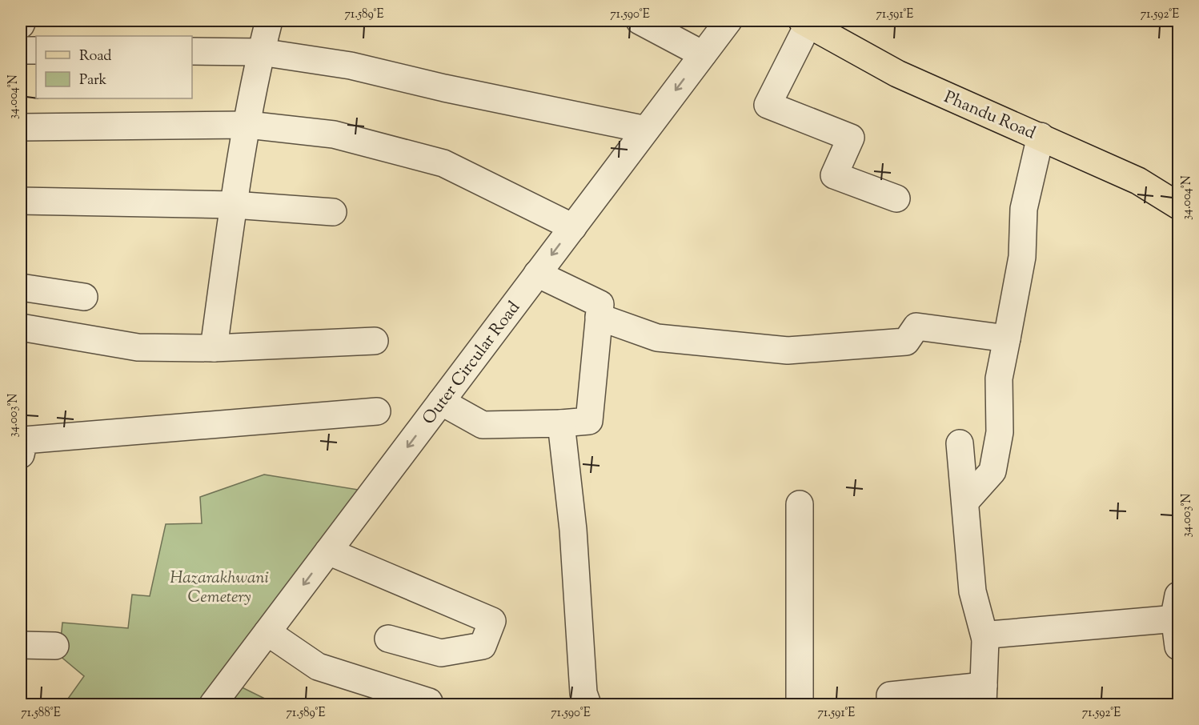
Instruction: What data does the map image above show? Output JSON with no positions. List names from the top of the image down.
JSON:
{
  "streets": {
    "main road": ["Phandu Road"],
    "street": ["Outer Circular Road"]
  },
  "one_way": ["Outer Circular Road"],
  "parks": ["Hazarakhwani Cemetery"],
  "legend": ["Road", "Park"],
  "coordinates": [
    "71.589°E",
    "71.590°E",
    "71.591°E",
    "71.592°E",
    "34.004°N",
    "34.003°N",
    "71.588°E"
  ]
}
